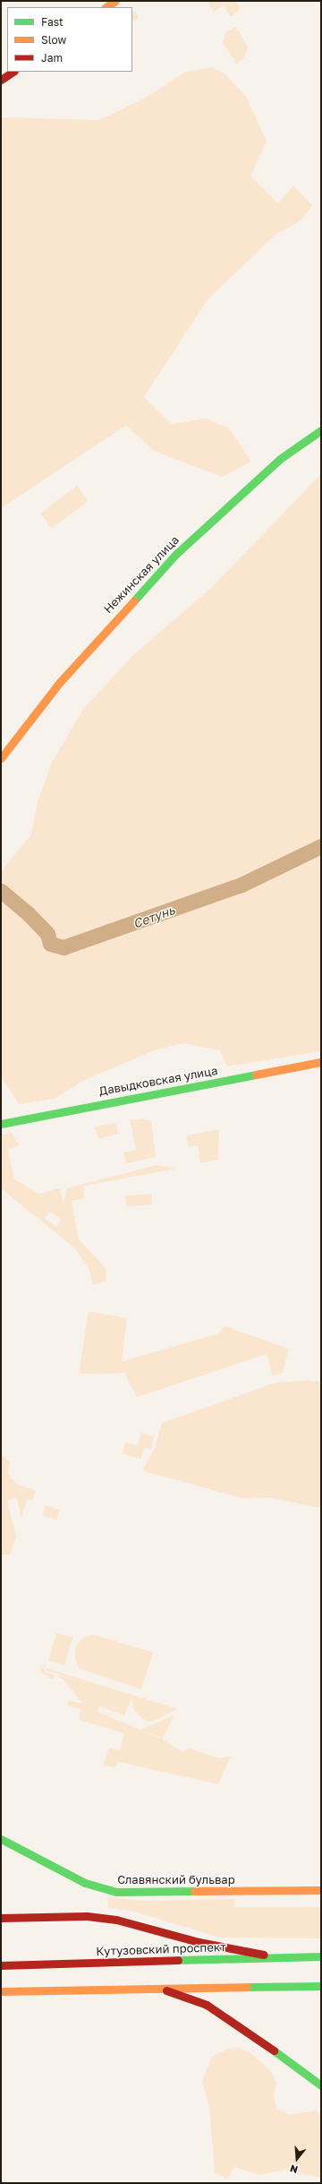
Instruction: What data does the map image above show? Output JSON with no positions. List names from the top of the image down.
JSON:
{
  "streets": {
    "street": [
      "Нежинская улица",
      "Давыдковская улица",
      "Славянский бульвар",
      "Кутузовский проспект"
    ]
  },
  "water": ["Сетунь"],
  "legend": ["Fast", "Slow", "Jam"],
  "north": "bottom"
}
